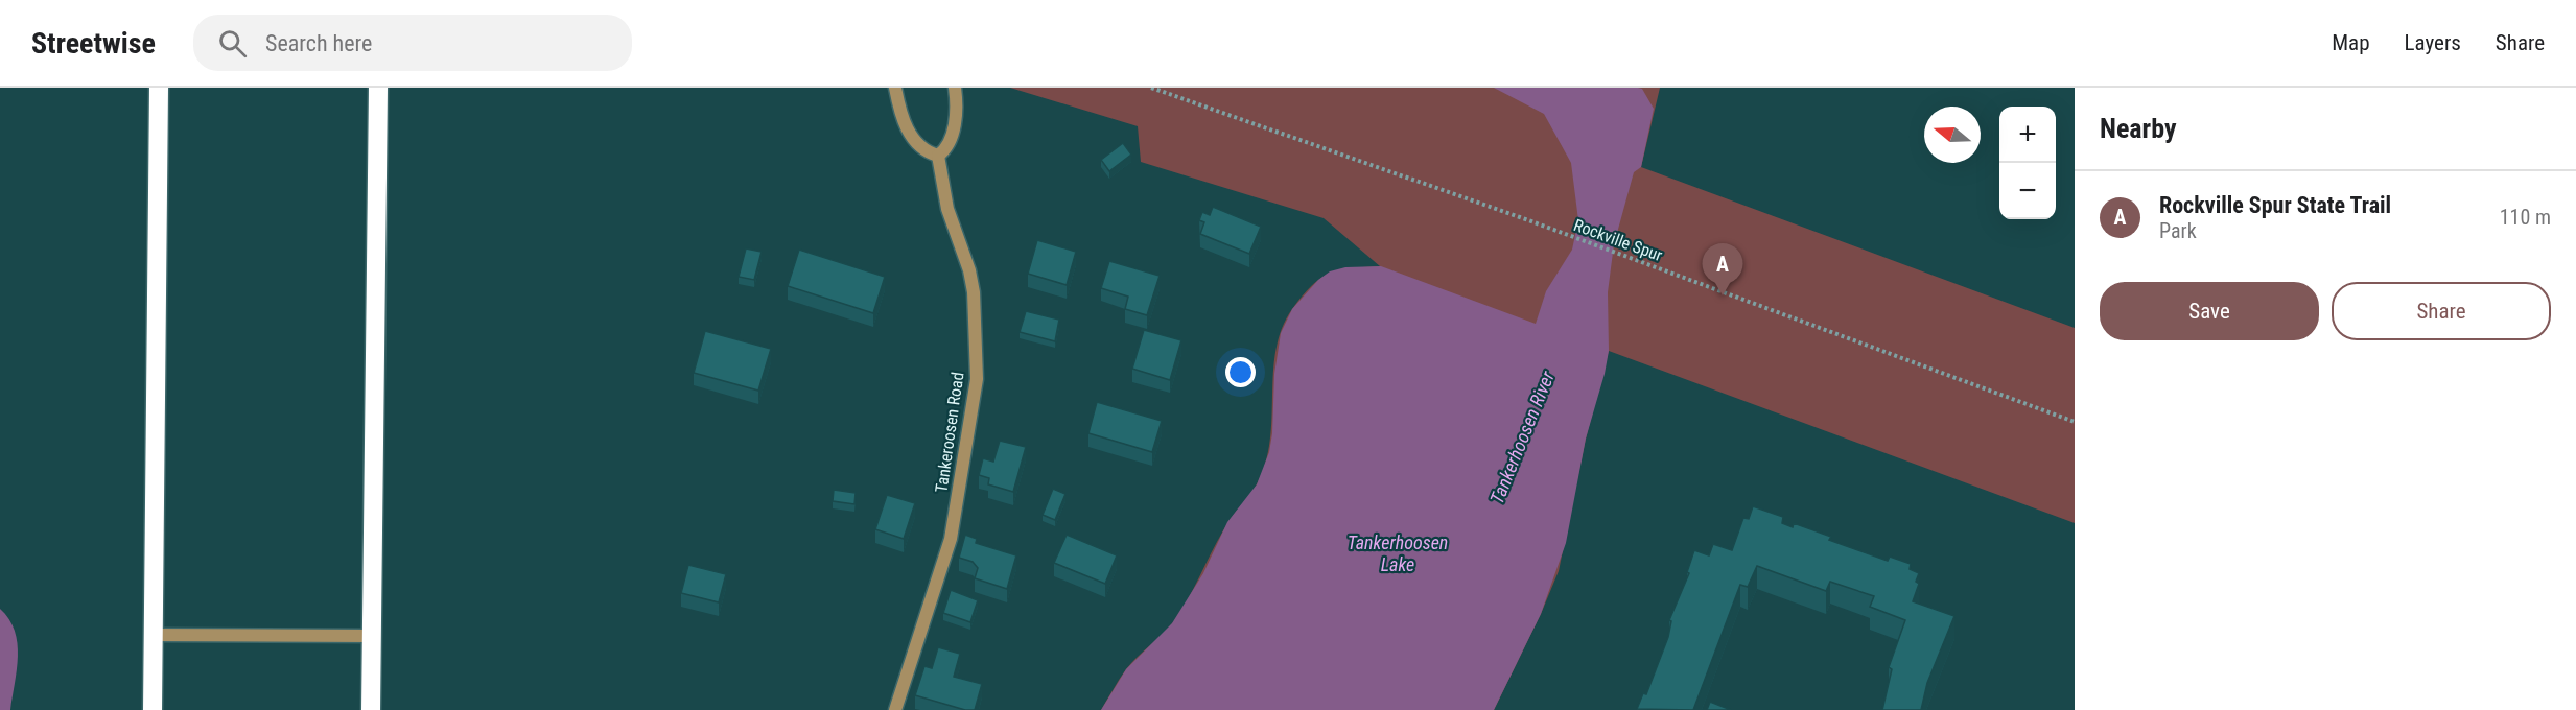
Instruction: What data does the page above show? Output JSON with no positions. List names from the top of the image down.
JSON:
{
  "streets": {
    "street": ["Tankeroosen Road"],
    "path": ["Rockville Spur"]
  },
  "water": ["Tankerhoosen River", "Tankerhoosen Lake"],
  "north": "left",
  "page": {
    "header": "Streetwise",
    "search": "Search here",
    "nav": ["Map", "Layers", "Share"],
    "heading": "Nearby",
    "map_buttons": ["+", "−"],
    "list": [
      {
        "mark": "A",
        "name": "Rockville Spur State Trail",
        "note": "Park",
        "value": "110 m"
      }
    ],
    "pins": "A",
    "buttons": ["Save", "Share"]
  }
}
